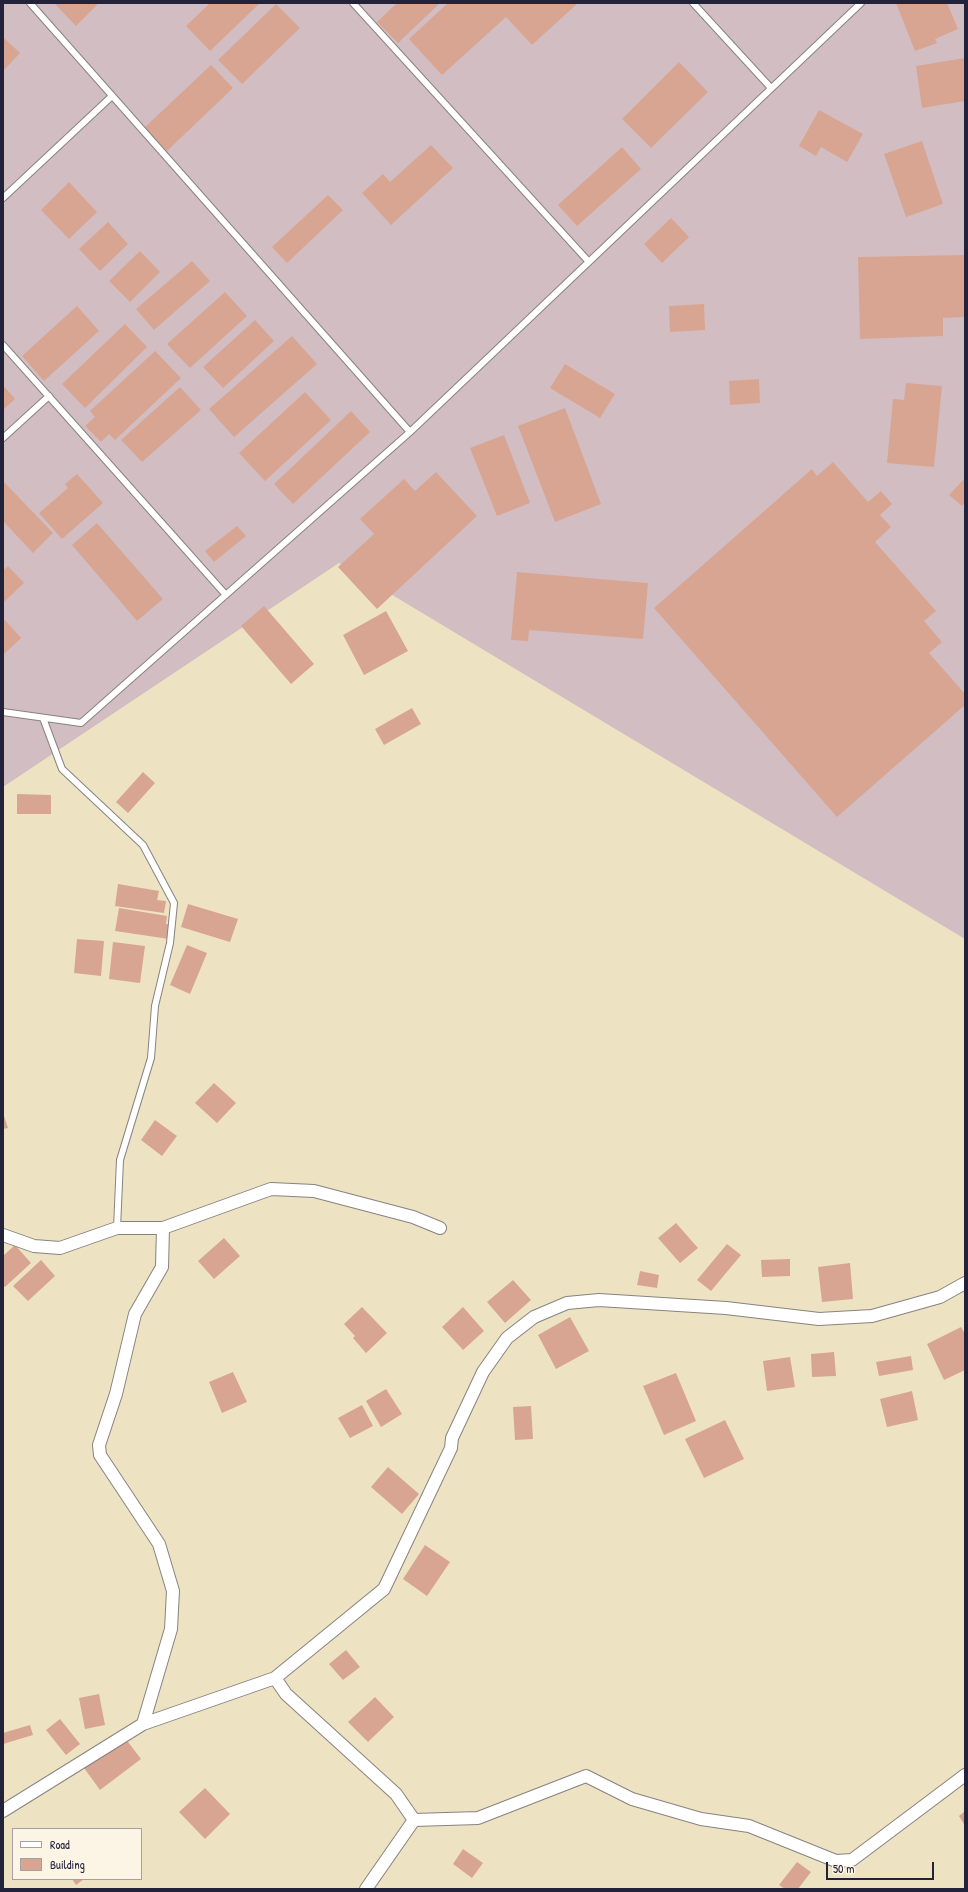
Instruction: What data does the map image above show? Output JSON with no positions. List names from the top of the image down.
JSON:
{
  "legend": ["Road", "Building"],
  "scale_bar": "50 m"
}
